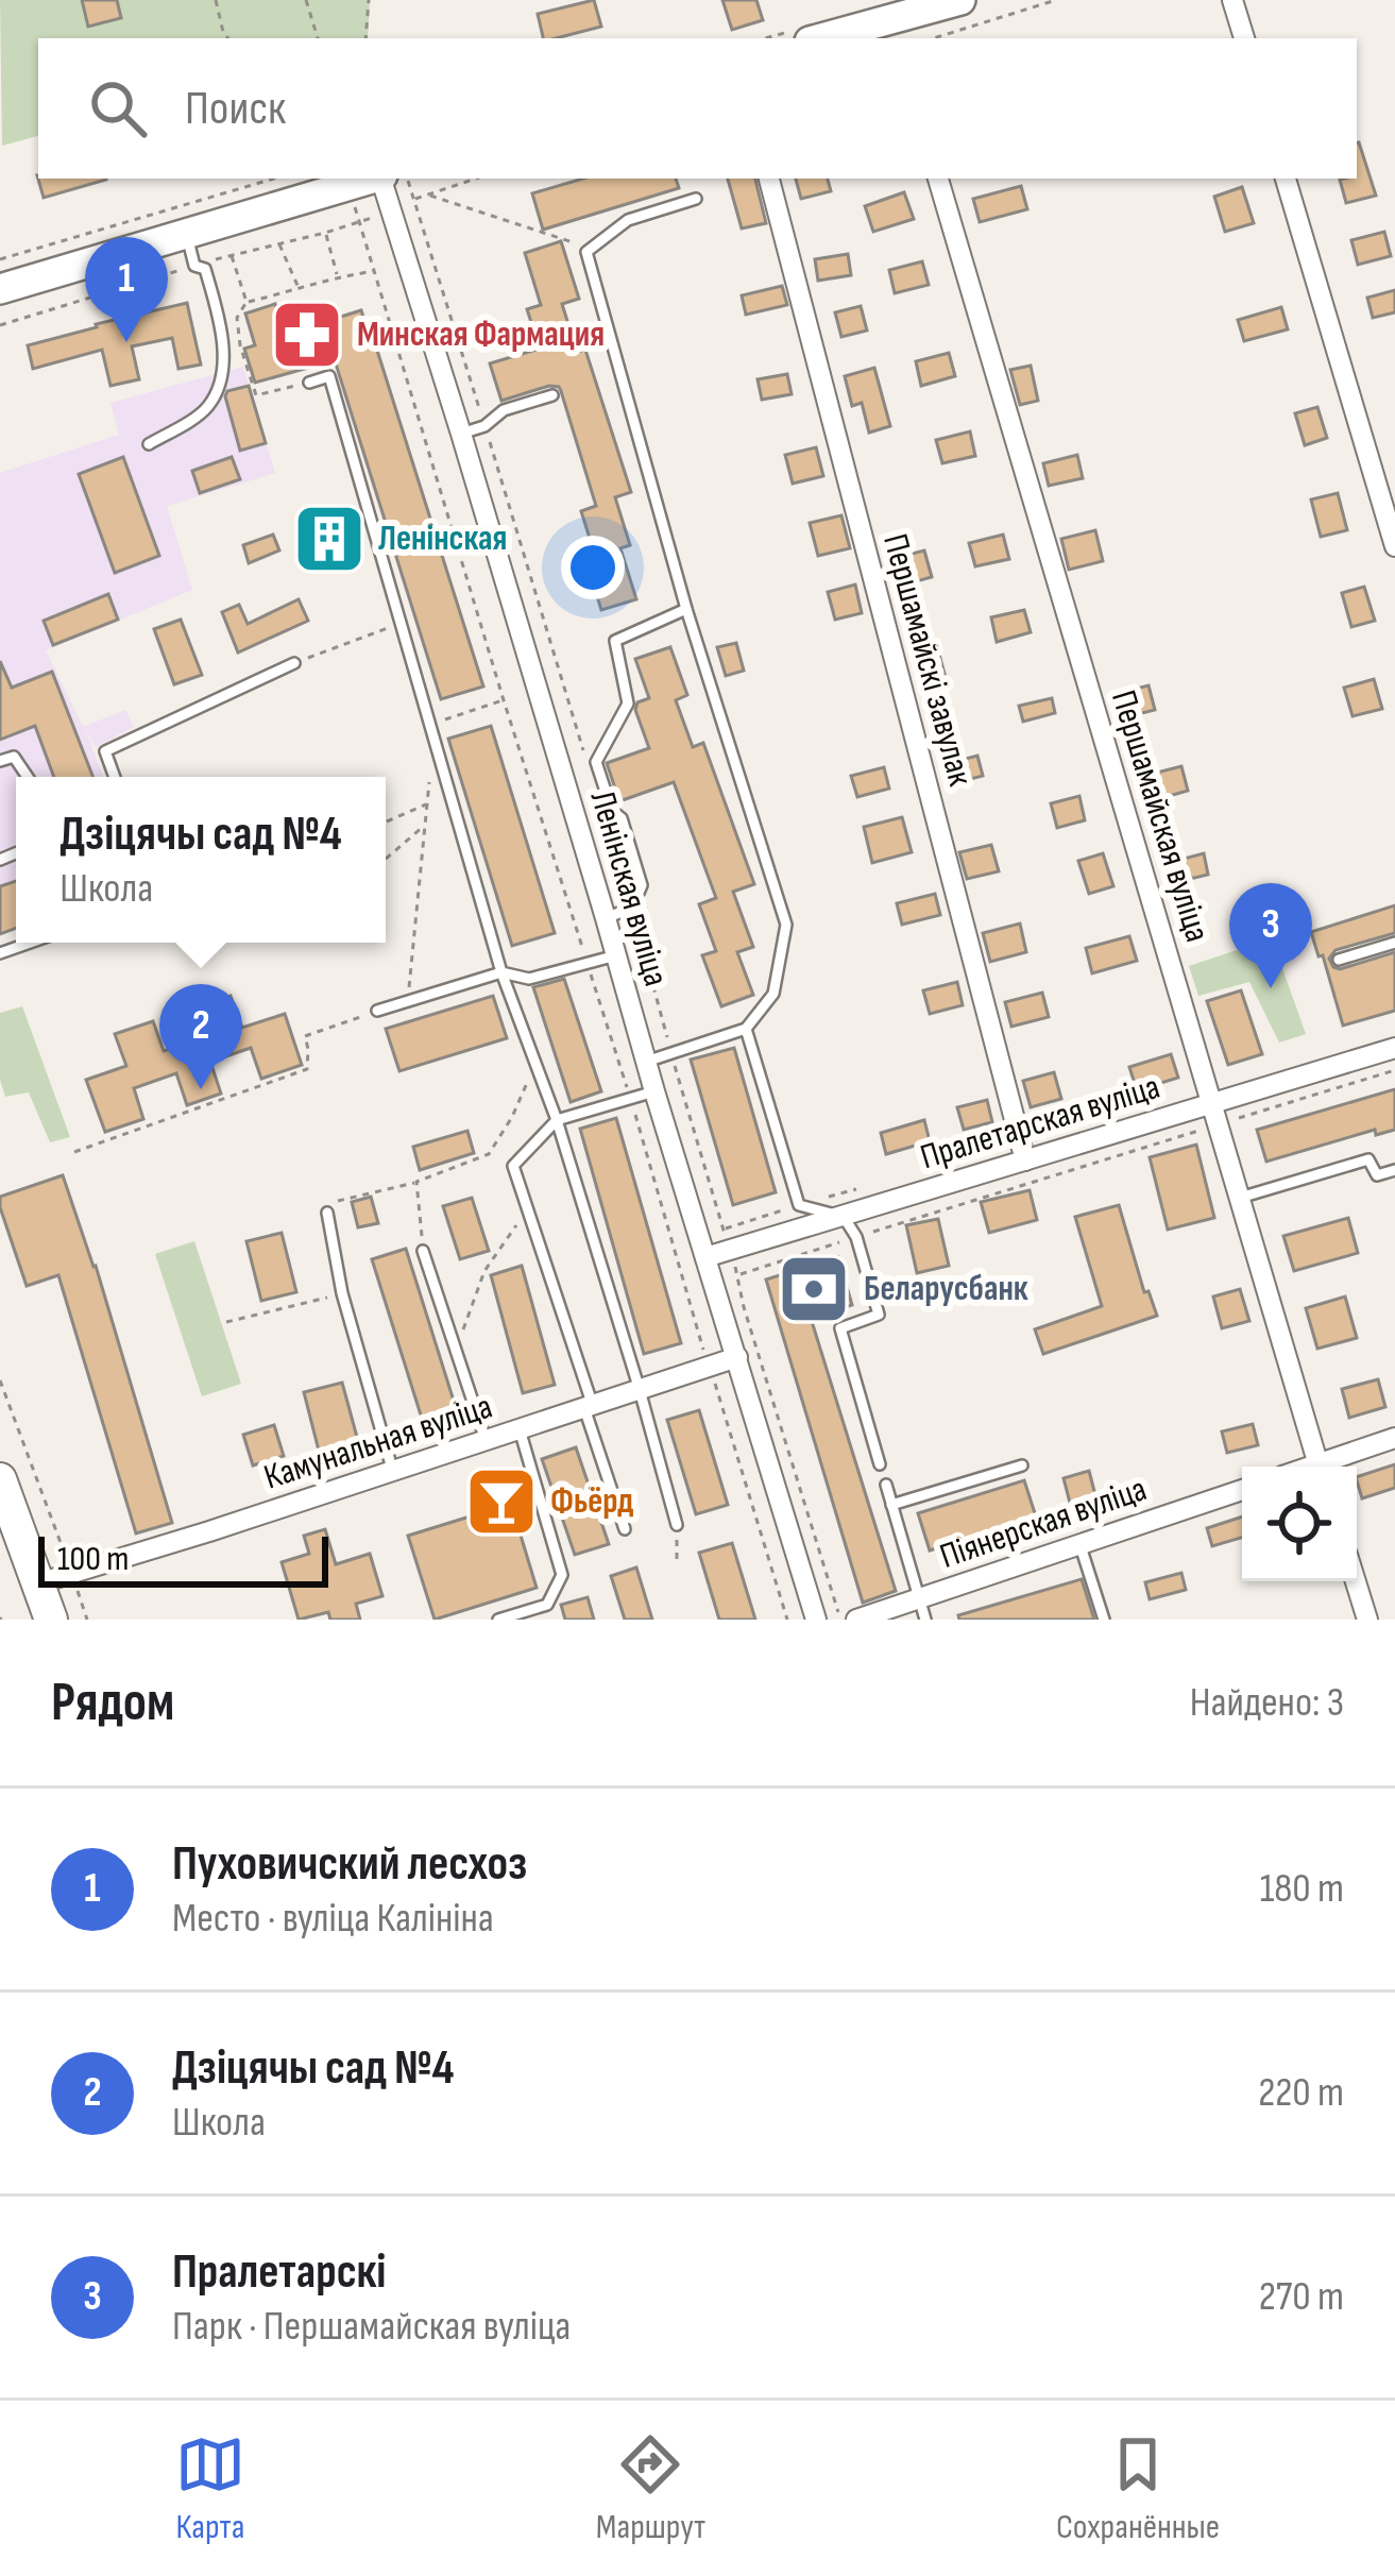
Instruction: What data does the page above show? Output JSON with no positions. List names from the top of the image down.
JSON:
{
  "streets": {
    "street": [
      "Першамайскі завулак",
      "Першамайская вуліца",
      "Ленінская вуліца",
      "Пралетарская вуліца",
      "Камунальная вуліца",
      "Піянерская вуліца"
    ]
  },
  "crossings": [
    ["Першамайскі завулак", "Пралетарская вуліца"],
    ["Першамайская вуліца", "Пралетарская вуліца"],
    ["Ленінская вуліца", "Пралетарская вуліца"],
    ["Ленінская вуліца", "Камунальная вуліца"]
  ],
  "places": {
    "pharmacy": ["Минская Фармация"],
    "building": ["Ленінская"],
    "bank": ["Беларусбанк"],
    "bar": ["Фьёрд"]
  },
  "scale_bar": "100 m",
  "page": {
    "search": "Поиск",
    "pins": ["1", "3", "2"],
    "popup": ["Дзіцячы сад №4", "Школа"],
    "scale": "100 m",
    "heading": ["Рядом", "Найдено: 3"],
    "list": [
      {
        "mark": "1",
        "name": "Пуховичский лесхоз",
        "note": "Место · вуліца Калініна",
        "value": "180 m"
      },
      {
        "mark": "2",
        "name": "Дзіцячы сад №4",
        "note": "Школа",
        "value": "220 m"
      },
      {
        "mark": "3",
        "name": "Пралетарскі",
        "note": "Парк · Першамайская вуліца",
        "value": "270 m"
      }
    ],
    "nav": ["Карта", "Маршрут", "Сохранённые"]
  }
}
